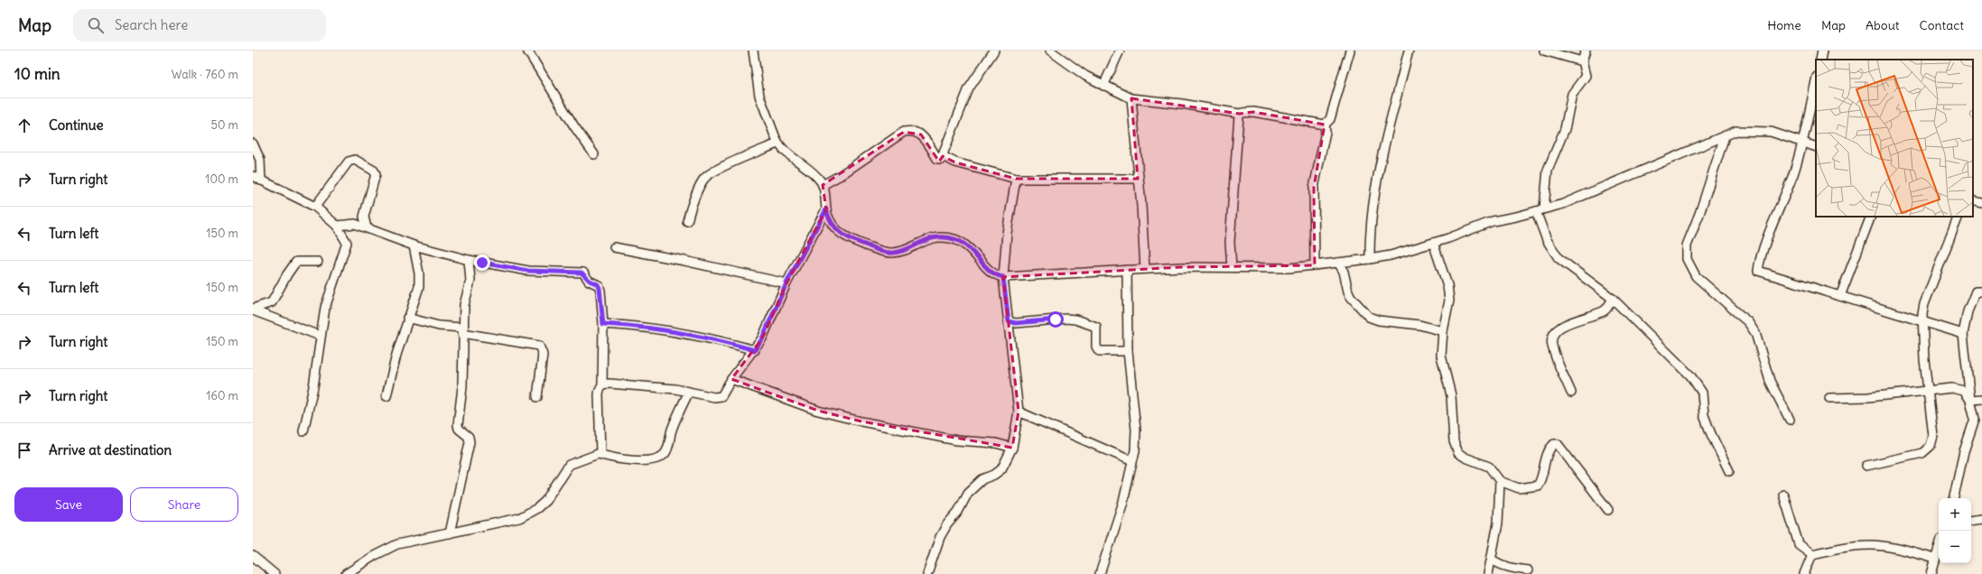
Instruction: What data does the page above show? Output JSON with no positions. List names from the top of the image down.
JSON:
{
  "page": {
    "header": "Map",
    "search": "Search here",
    "nav": [
      "Home",
      "Map",
      "About",
      "Contact"
    ],
    "heading": ["10 min", "Walk · 760 m"],
    "list": [
      ["Continue", "50 m"],
      ["Turn right", "100 m"],
      ["Turn left", "150 m"],
      ["Turn left", "150 m"],
      ["Turn right", "150 m"],
      ["Turn right", "160 m"],
      "Arrive at destination"
    ],
    "buttons": ["Save", "Share"],
    "map_buttons": ["+", "−"]
  }
}
